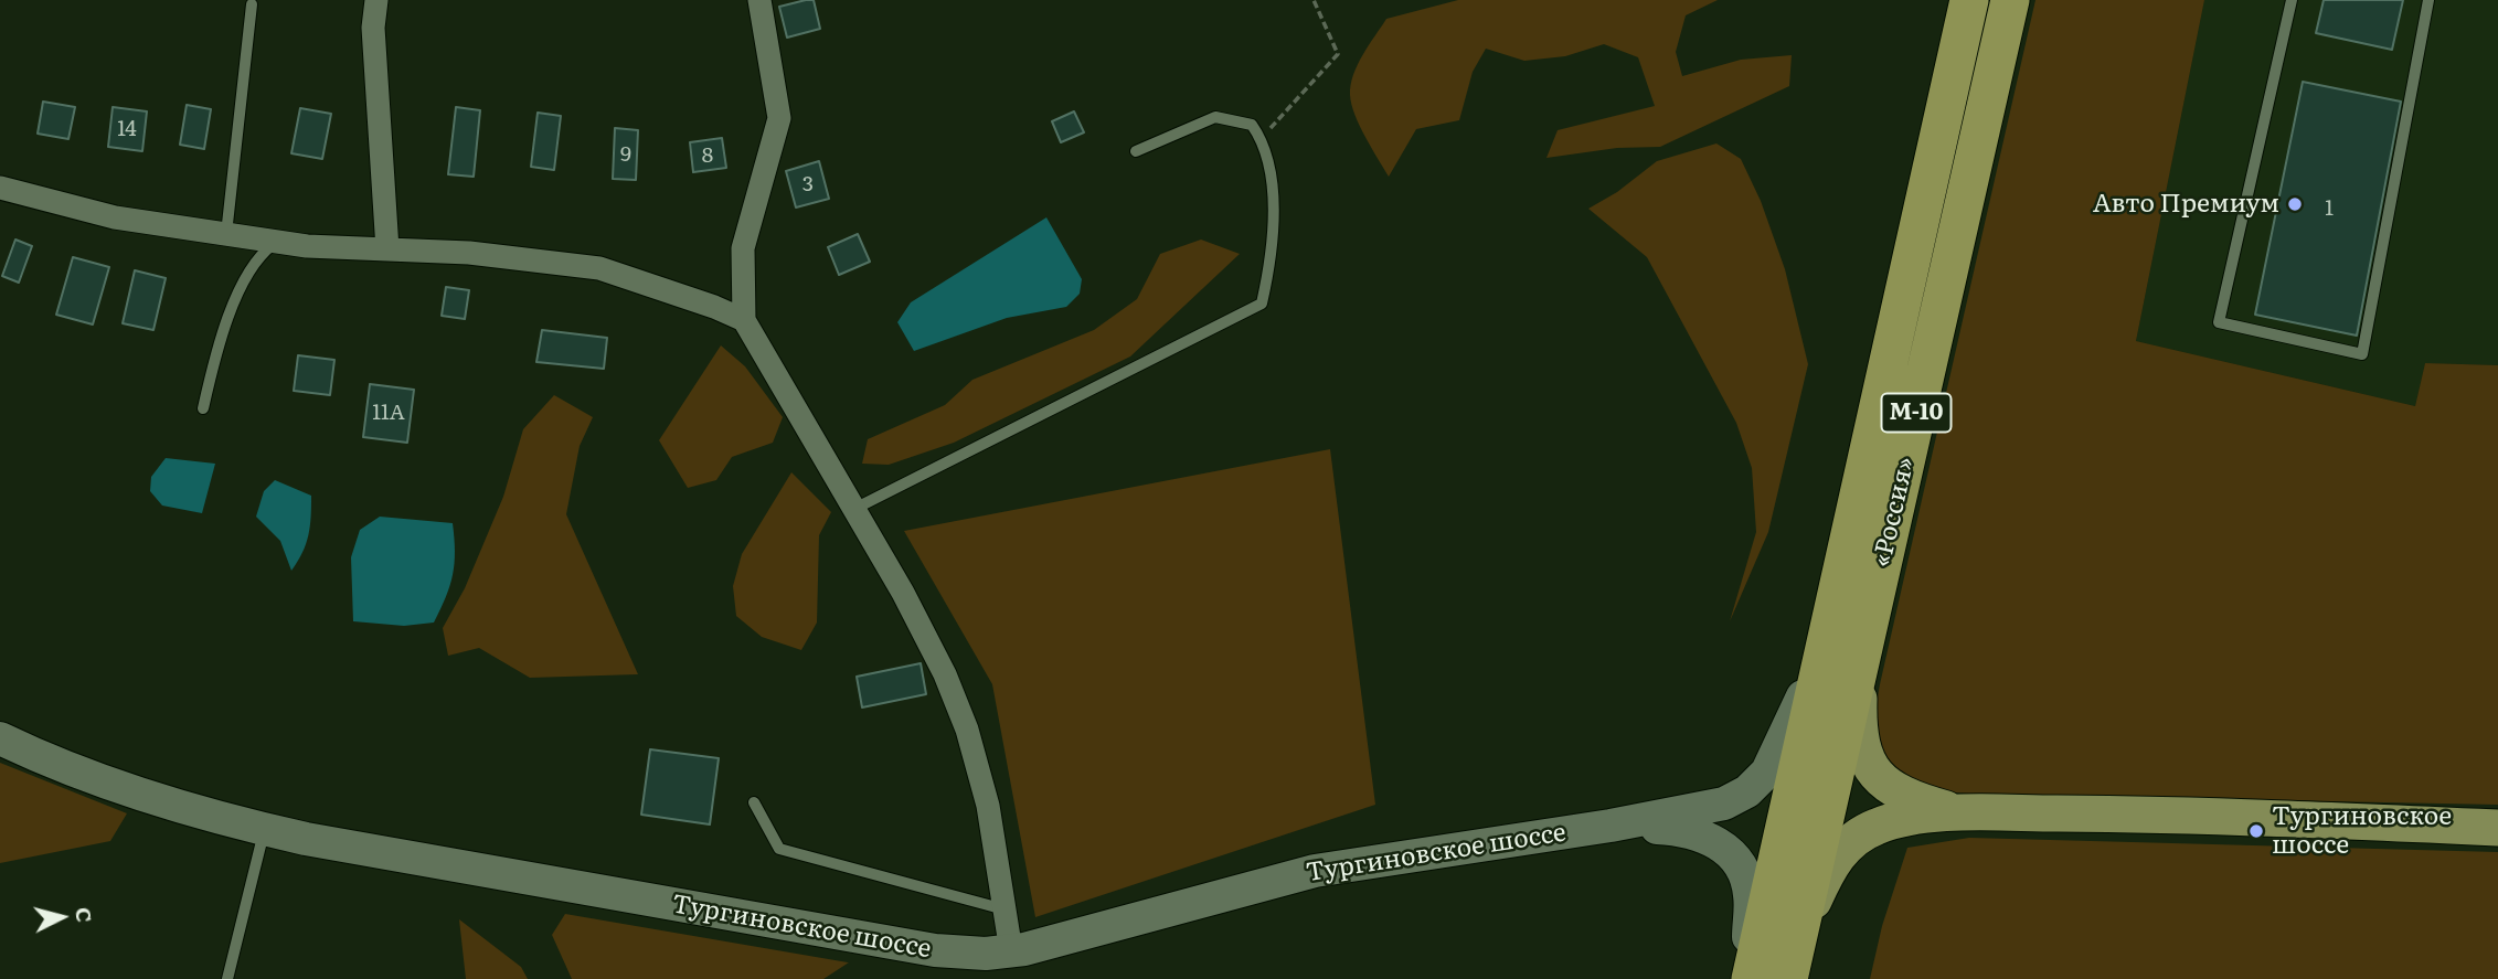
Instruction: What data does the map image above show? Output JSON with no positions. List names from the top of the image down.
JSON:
{
  "streets": {
    "highway": ["М-10", "«Россия»"],
    "main road": ["Тургиновское шоссе"]
  },
  "crossings": [
    ["«Россия»", "Тургиновское шоссе"]
  ],
  "places": ["Авто Премиум", "Тургиновское шоссе"],
  "house_numbers": [
    "14",
    "9",
    "8",
    "3",
    "1",
    "11А"
  ],
  "north": "right"
}
